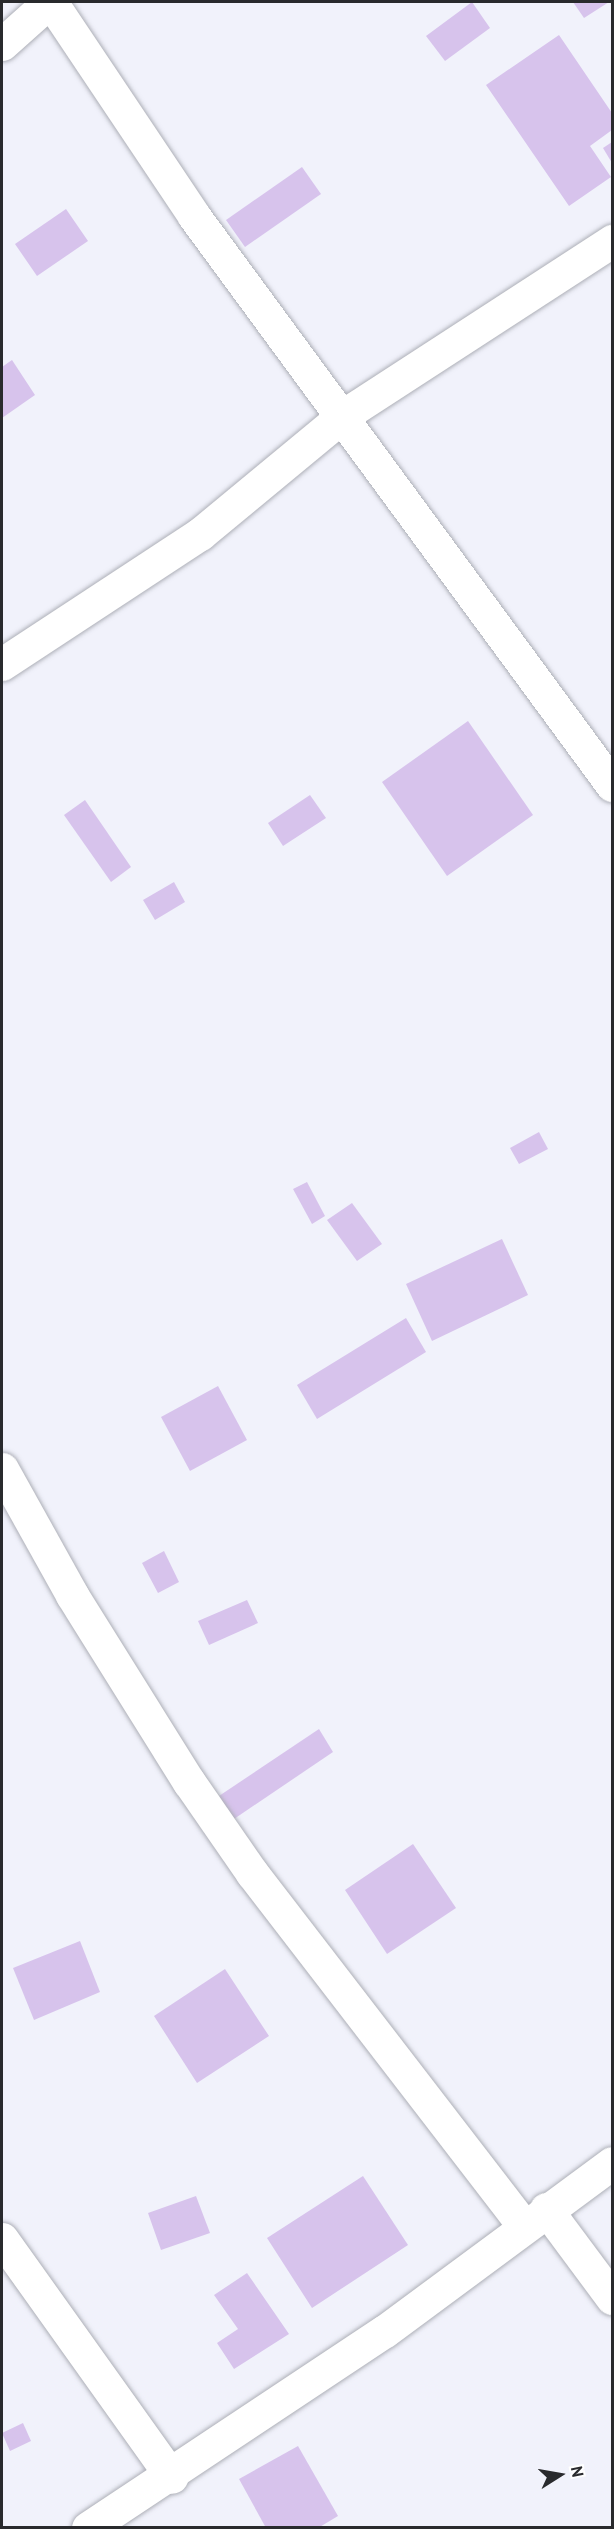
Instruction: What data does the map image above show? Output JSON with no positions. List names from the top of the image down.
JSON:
{
  "north": "right"
}
